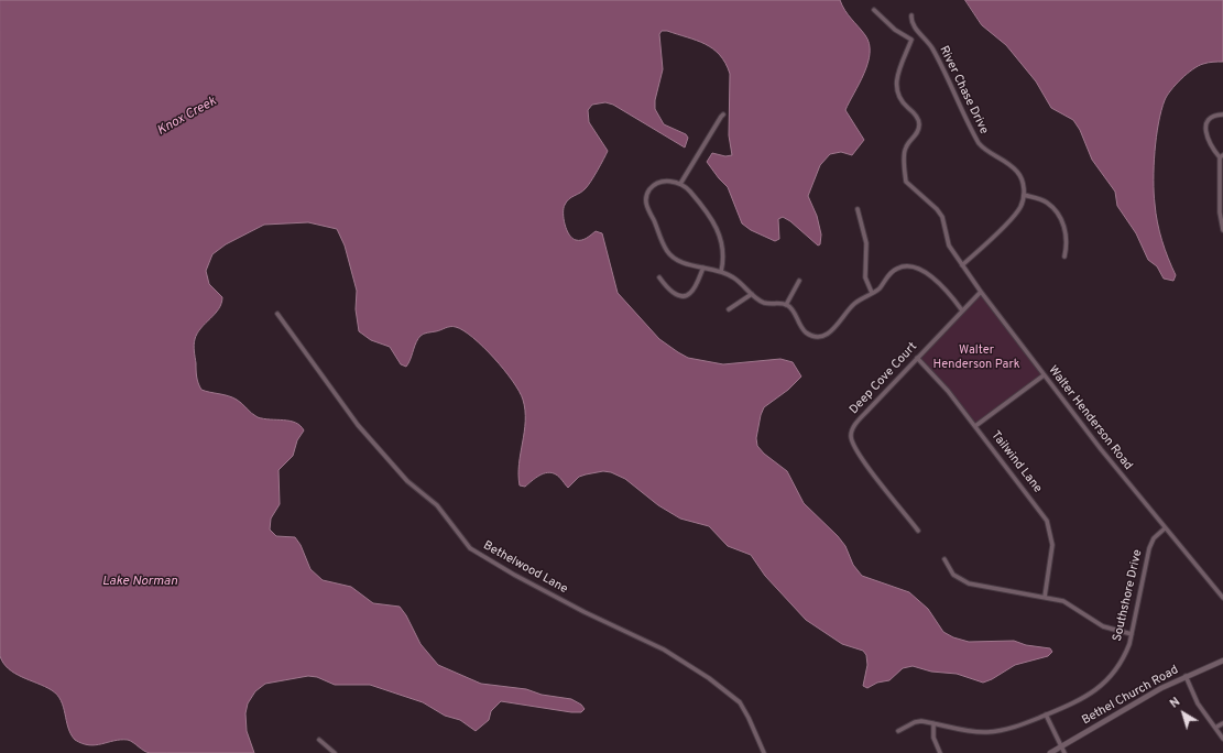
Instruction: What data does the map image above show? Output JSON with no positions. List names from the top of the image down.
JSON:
{
  "streets": {
    "street": [
      "River Chase Drive",
      "Deep Cove Court",
      "Walter Henderson Road",
      "Tailwind Lane",
      "Bethelwood Lane",
      "Southshore Drive",
      "Bethel Church Road"
    ]
  },
  "crossings": [
    ["Deep Cove Court", "Walter Henderson Road"],
    ["Deep Cove Court", "Tailwind Lane"],
    ["Walter Henderson Road", "Southshore Drive"]
  ],
  "water": ["Knox Creek", "Lake Norman"],
  "parks": ["Walter Henderson Park"],
  "north": "top left"
}
